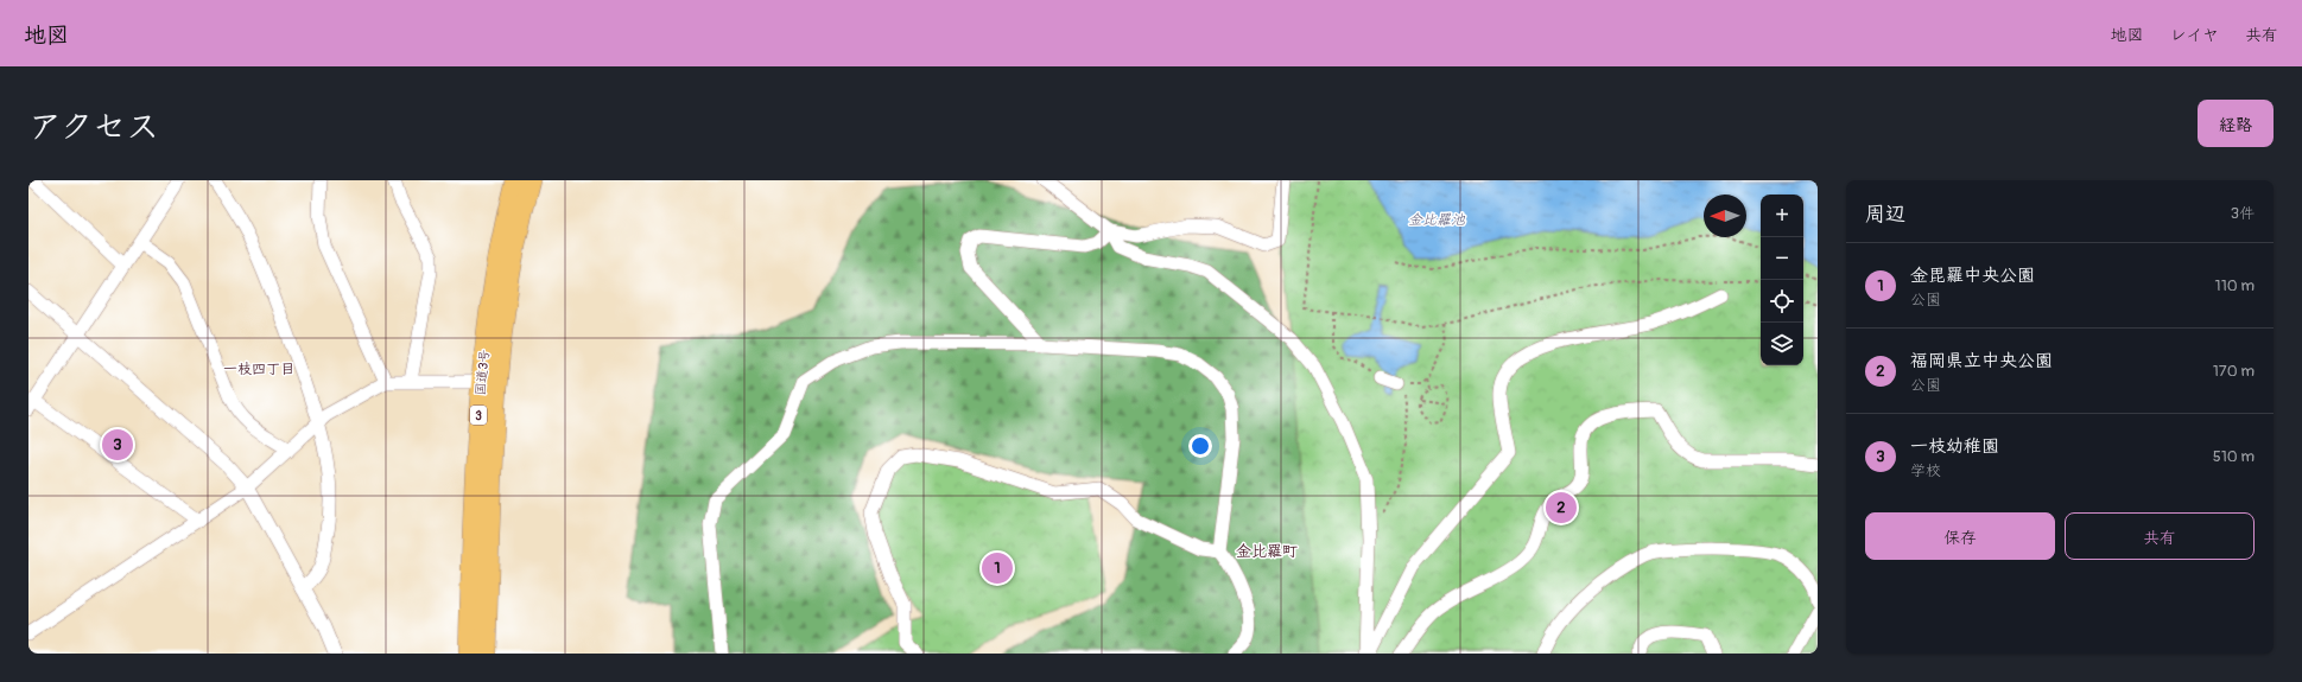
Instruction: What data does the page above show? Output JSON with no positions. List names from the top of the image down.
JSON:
{
  "streets": {
    "highway": ["国道3号", "3"]
  },
  "districts": ["一枝四丁目", "金比羅町"],
  "water": ["金比羅池"],
  "north": "left",
  "page": {
    "header": "地図",
    "nav": ["地図", "レイヤ", "共有"],
    "title": "アクセス",
    "buttons": [
      "経路",
      ["保存", "共有"]
    ],
    "heading": ["周辺", "3件"],
    "map_buttons": ["+", "−"],
    "list": [
      {
        "mark": "1",
        "name": "金毘羅中央公園",
        "note": "公園",
        "value": "110 m"
      },
      {
        "mark": "2",
        "name": "福岡県立中央公園",
        "note": "公園",
        "value": "170 m"
      },
      {
        "mark": "3",
        "name": "一枝幼稚園",
        "note": "学校",
        "value": "510 m"
      }
    ],
    "pins": ["3", "2", "1"]
  }
}
